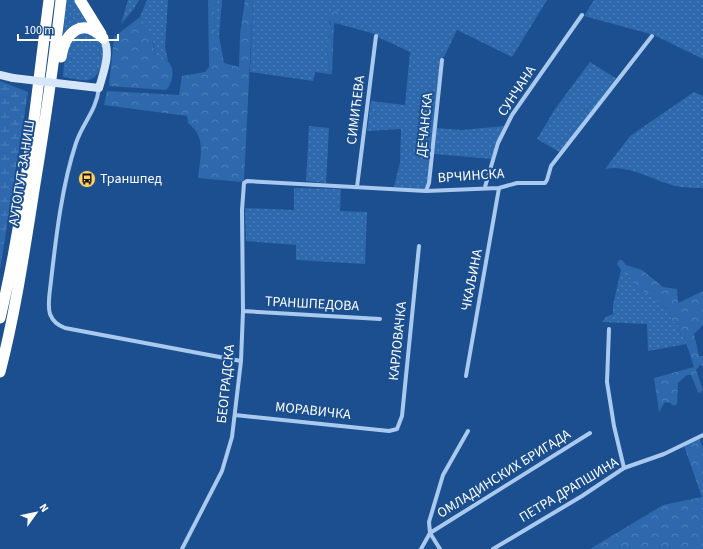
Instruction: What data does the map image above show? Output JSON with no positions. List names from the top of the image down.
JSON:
{
  "streets": {
    "highway": ["АУТОПУТ ЗА НИШ"],
    "street": [
      "СУНЧАНА",
      "СИМИЋЕВА",
      "ДЕЧАНСКА",
      "ВРЧИНСКА",
      "ЧКАЉИНА",
      "ТРАНШПЕДОВА",
      "КАРЛОВАЧКА",
      "БЕОГРАДСКА",
      "МОРАВИЧКА",
      "ОМЛАДИНСКИХ БРИГАДА",
      "ПЕТРА ДРАПШИНА"
    ]
  },
  "crossings": [
    ["СУНЧАНА", "ВРЧИНСКА"],
    ["СИМИЋЕВА", "ВРЧИНСКА"],
    ["ДЕЧАНСКА", "ВРЧИНСКА"],
    ["ВРЧИНСКА", "ЧКАЉИНА"],
    ["ВРЧИНСКА", "БЕОГРАДСКА"],
    ["ТРАНШПЕДОВА", "БЕОГРАДСКА"],
    ["КАРЛОВАЧКА", "МОРАВИЧКА"],
    ["БЕОГРАДСКА", "МОРАВИЧКА"]
  ],
  "places": {
    "bus stop": ["Траншпед"]
  },
  "scale_bar": "100 m",
  "north": "top right"
}
